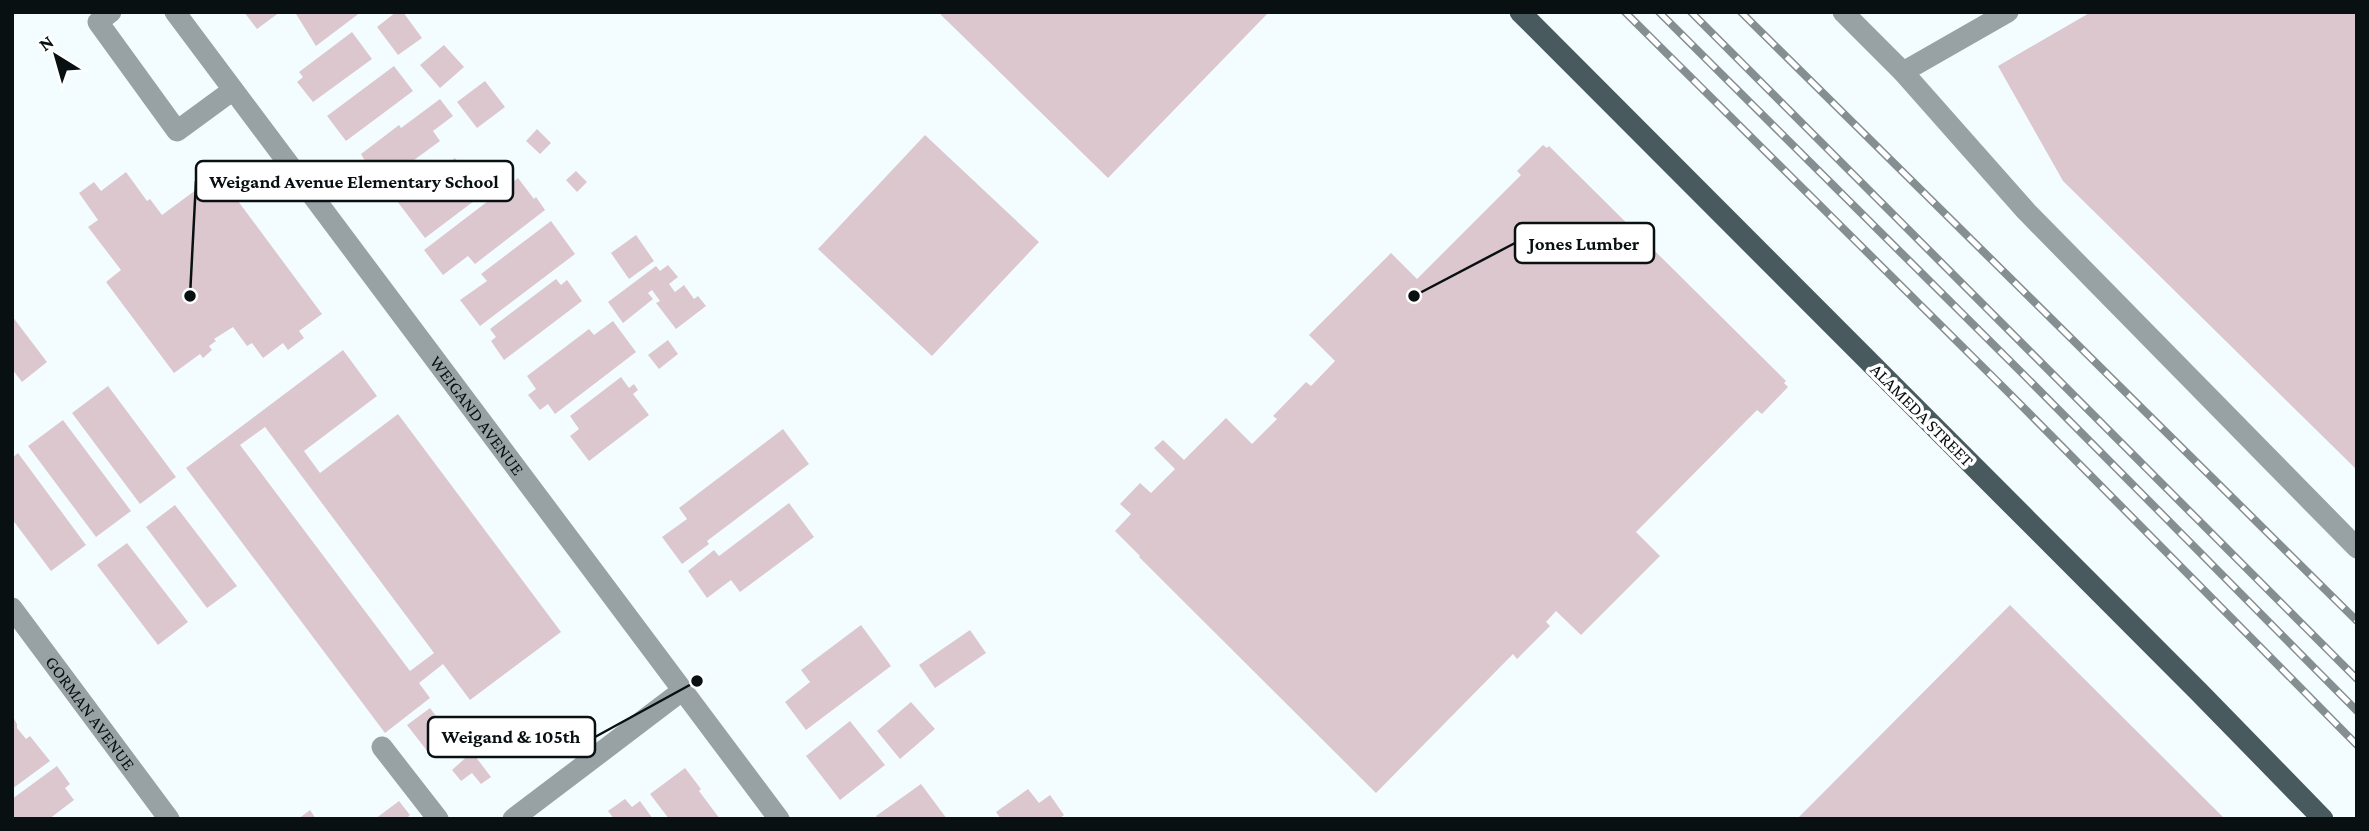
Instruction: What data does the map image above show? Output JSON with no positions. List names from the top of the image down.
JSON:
{
  "streets": {
    "main road": ["ALAMEDA STREET"],
    "street": ["WEIGAND AVENUE", "GORMAN AVENUE"]
  },
  "places": ["Weigand Avenue Elementary School", "Jones Lumber", "Weigand & 105th"],
  "north": "top left"
}
